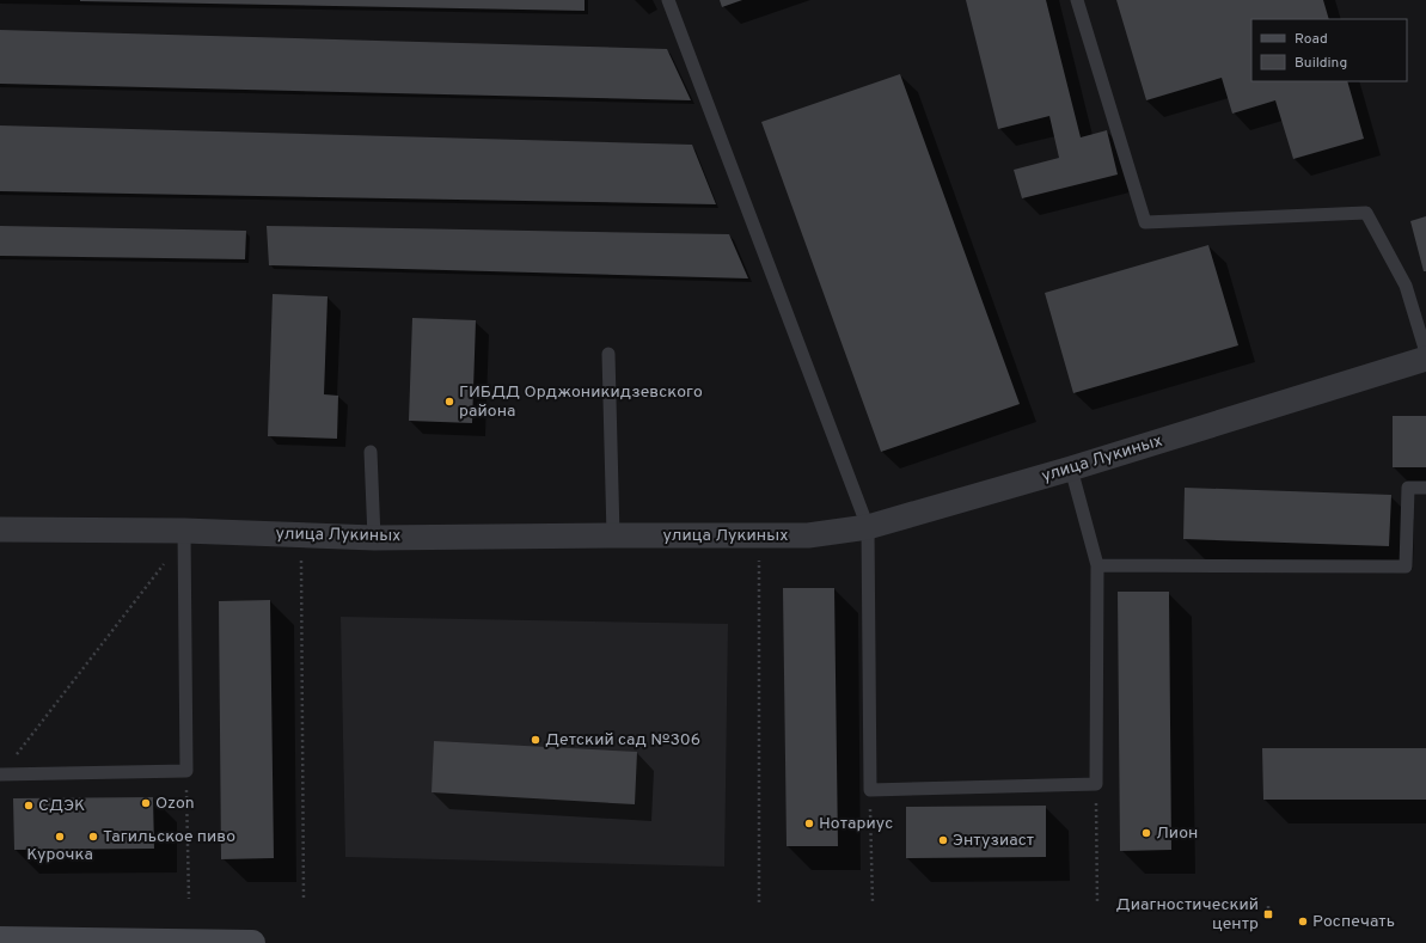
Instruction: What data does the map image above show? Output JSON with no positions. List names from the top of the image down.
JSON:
{
  "streets": {
    "street": ["улица Лукиных"]
  },
  "places": {
    "other": [
      "ГИБДД Орджоникидзевского района",
      "Детский сад №306",
      "Ozon",
      "СДЭК",
      "Нотариус",
      "Лион",
      "Курочка",
      "Тагильское пиво",
      "Энтузиаст",
      "Роспечать"
    ],
    "transit": ["Диагностический центр"]
  },
  "legend": ["Road", "Building"]
}
